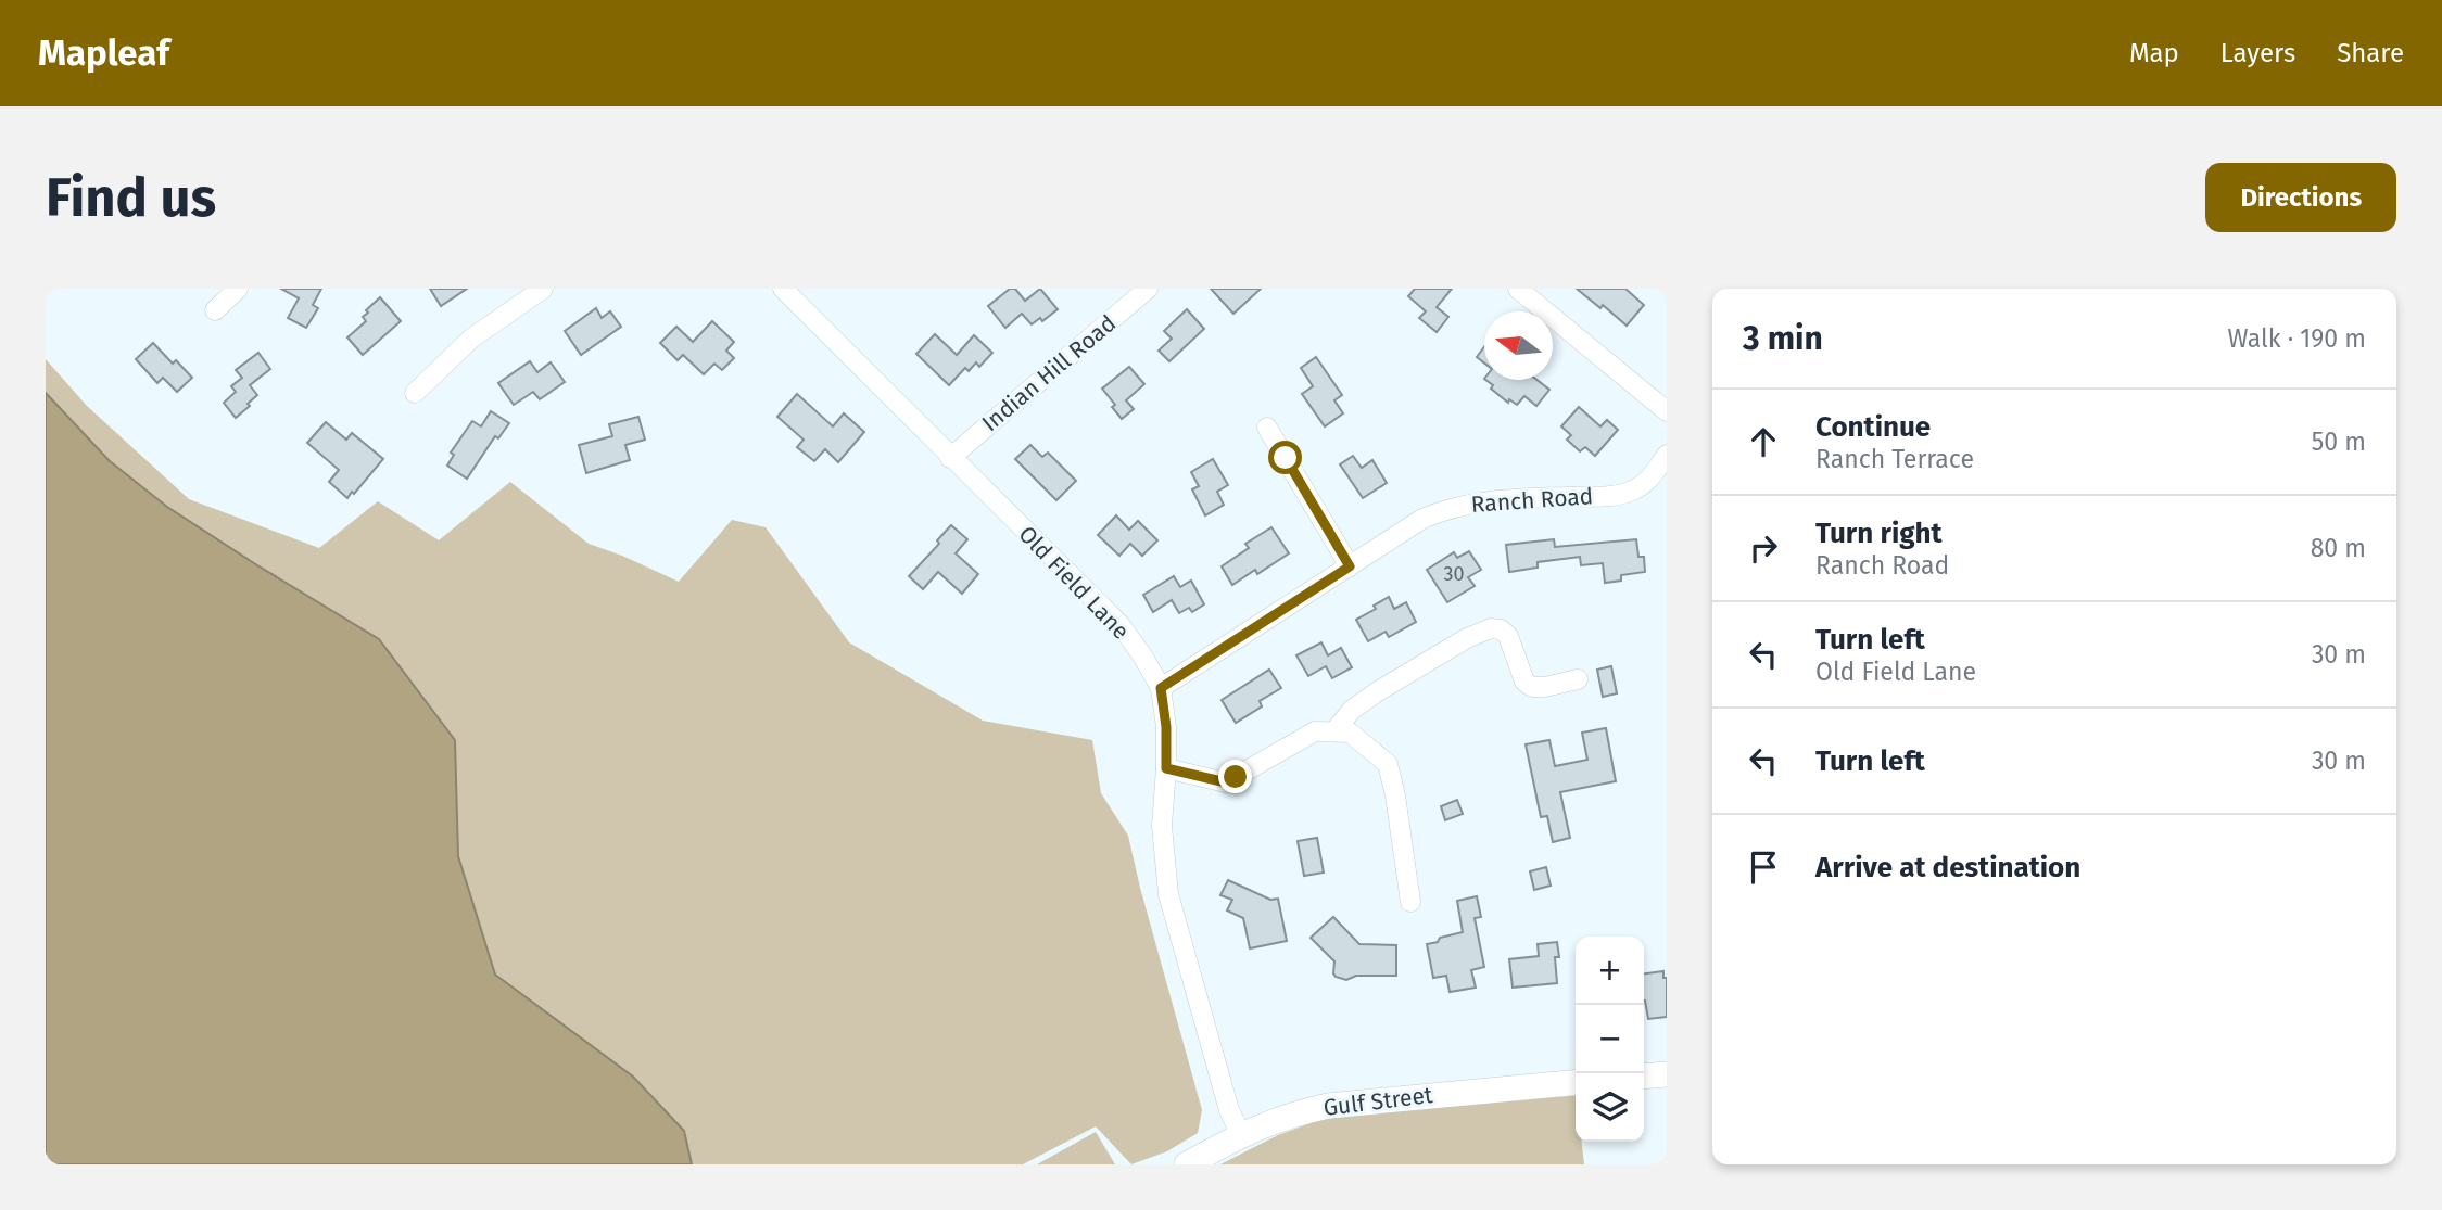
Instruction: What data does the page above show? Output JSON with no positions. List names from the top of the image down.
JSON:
{
  "streets": {
    "main road": ["Gulf Street"],
    "street": ["Indian Hill Road", "Ranch Road", "Old Field Lane"]
  },
  "crossings": [
    ["Indian Hill Road", "Old Field Lane"],
    ["Ranch Road", "Old Field Lane"],
    ["Old Field Lane", "Gulf Street"]
  ],
  "house_numbers": ["30"],
  "north": "left",
  "page": {
    "header": "Mapleaf",
    "nav": ["Map", "Layers", "Share"],
    "buttons": "Directions",
    "title": "Find us",
    "heading": ["3 min", "Walk · 190 m"],
    "list": [
      ["Continue", "Ranch Terrace", "50 m"],
      ["Turn right", "Ranch Road", "80 m"],
      ["Turn left", "Old Field Lane", "30 m"],
      ["Turn left", "30 m"],
      "Arrive at destination"
    ],
    "map_buttons": ["+", "−"]
  }
}
